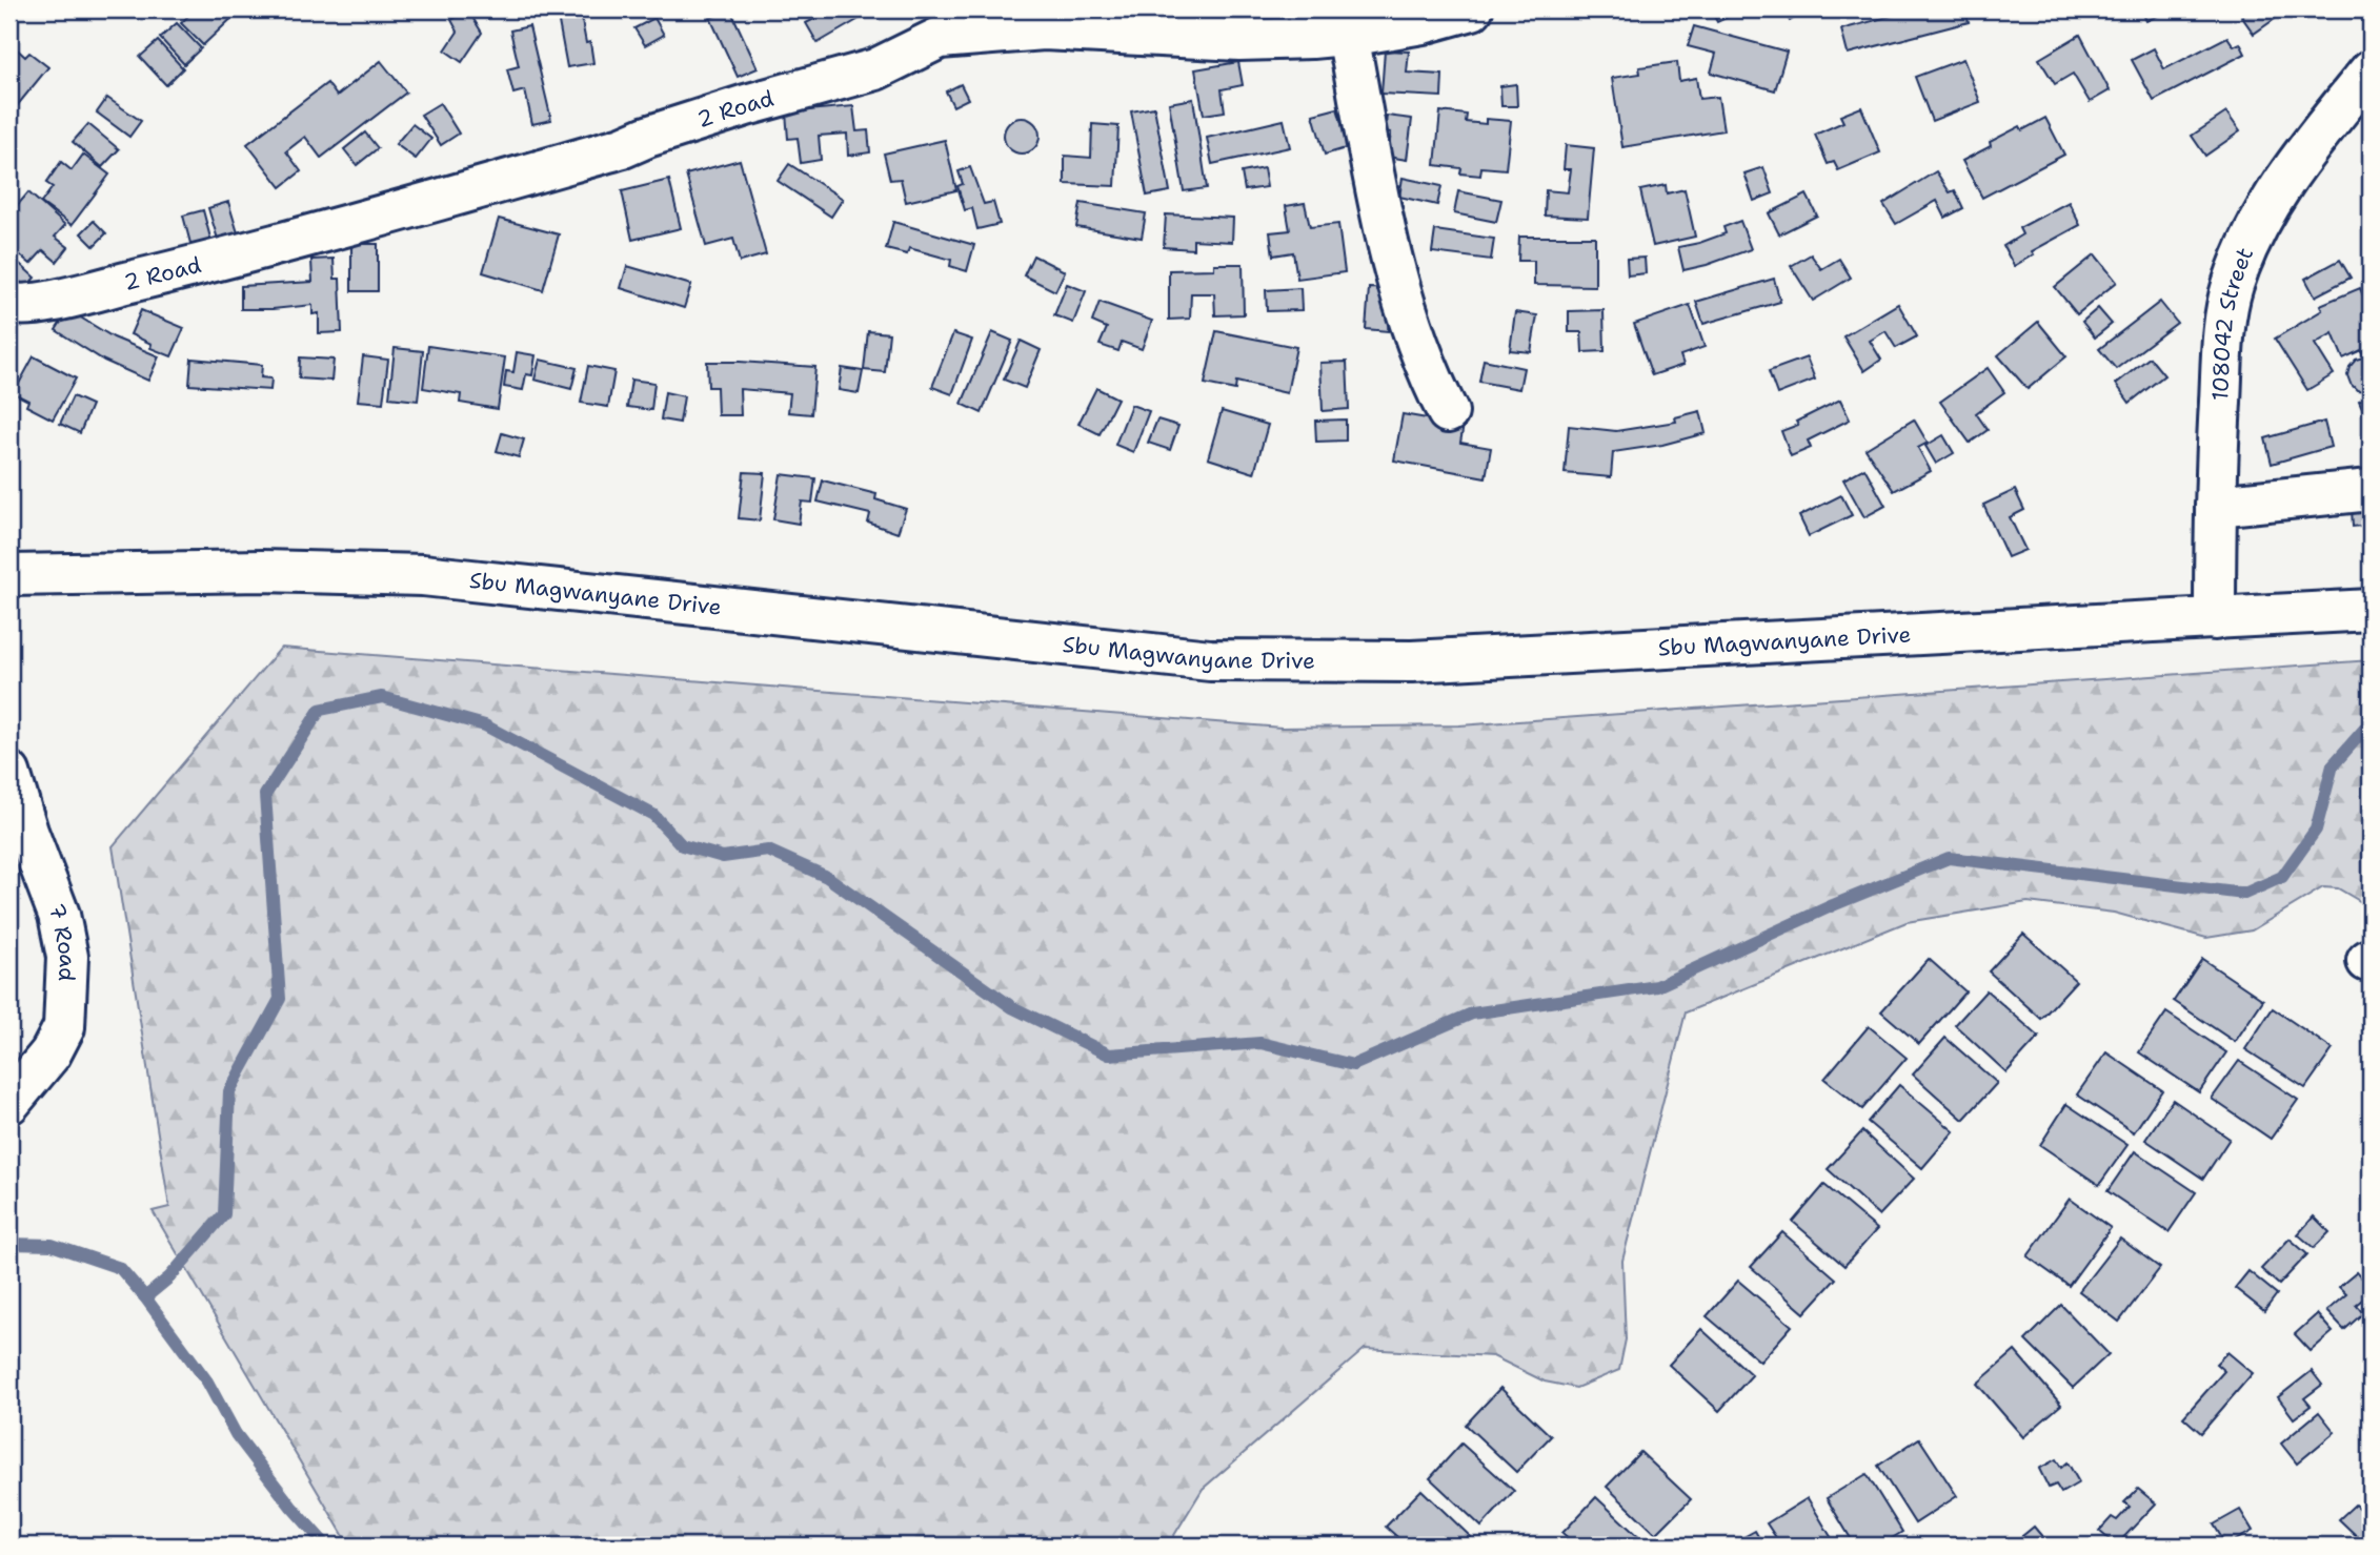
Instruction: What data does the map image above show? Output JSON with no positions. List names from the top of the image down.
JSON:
{
  "streets": {
    "street": [
      "2 Road",
      "108042 Street",
      "Sbu Magwanyane Drive",
      "7 Road"
    ]
  },
  "crossings": [
    ["108042 Street", "Sbu Magwanyane Drive"]
  ]
}
